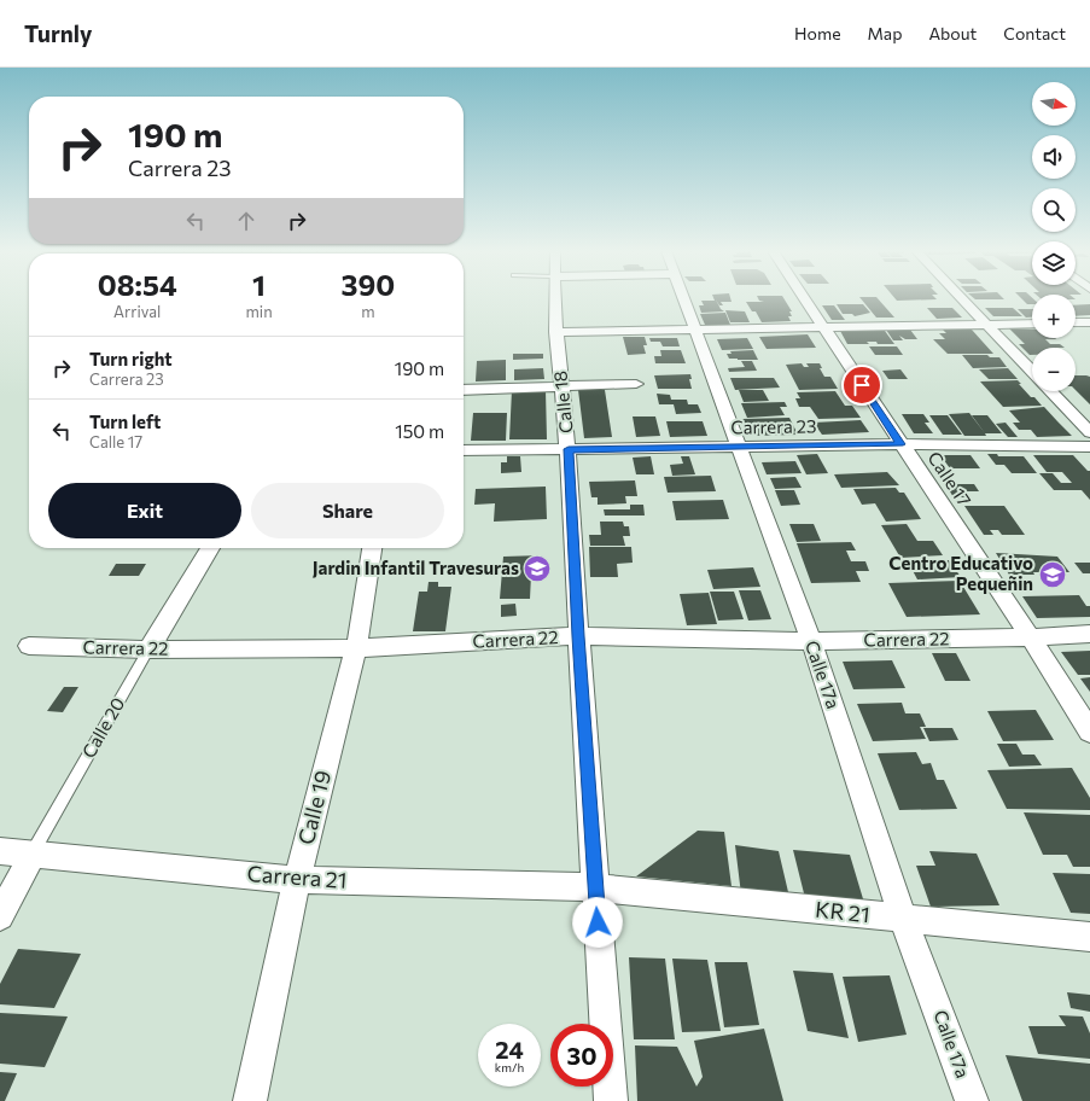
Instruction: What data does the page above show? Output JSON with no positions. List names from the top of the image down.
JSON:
{
  "streets": {
    "street": [
      "Calle 18",
      "Carrera 23",
      "Calle 17",
      "Carrera 22",
      "Calle 17a",
      "Calle 20",
      "Calle 19",
      "Carrera 21",
      "KR 21"
    ]
  },
  "crossings": [
    ["Calle 18", "Carrera 23"],
    ["Calle 18", "Carrera 22"],
    ["Calle 18", "Carrera 21"],
    ["Calle 18", "KR 21"],
    ["Carrera 23", "Calle 17"],
    ["Carrera 23", "Calle 17a"],
    ["Calle 17", "Carrera 22"],
    ["Carrera 22", "Calle 17a"],
    ["Carrera 22", "Calle 20"],
    ["Carrera 22", "Calle 19"],
    ["Calle 17a", "KR 21"],
    ["Calle 20", "Carrera 21"],
    ["Calle 19", "Carrera 21"],
    ["Carrera 21", "KR 21"]
  ],
  "places": {
    "school or university": ["Jardin Infantil Travesuras", "Centro Educativo Pequeñin"]
  },
  "north": "right",
  "page": {
    "header": "Turnly",
    "nav": [
      "Home",
      "Map",
      "About",
      "Contact"
    ],
    "map_buttons": ["+", "−"],
    "turn": ["190 m", "Carrera 23"],
    "eta": [
      "08:54",
      "Arrival",
      "1",
      "min",
      "390",
      "m"
    ],
    "list": [
      {
        "name": "Turn right",
        "note": "Carrera 23",
        "value": "190 m"
      },
      {
        "name": "Turn left",
        "note": "Calle 17",
        "value": "150 m"
      }
    ],
    "buttons": ["Exit", "Share"],
    "speed": "24 km/h",
    "limit": "30"
  }
}
